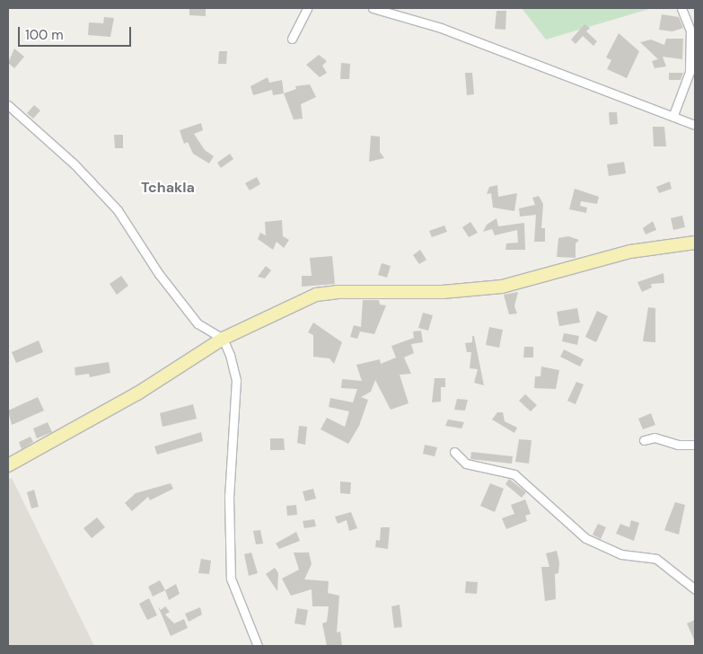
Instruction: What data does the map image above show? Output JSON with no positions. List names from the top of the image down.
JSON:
{
  "districts": ["Tchakla"],
  "scale_bar": "100 m"
}
